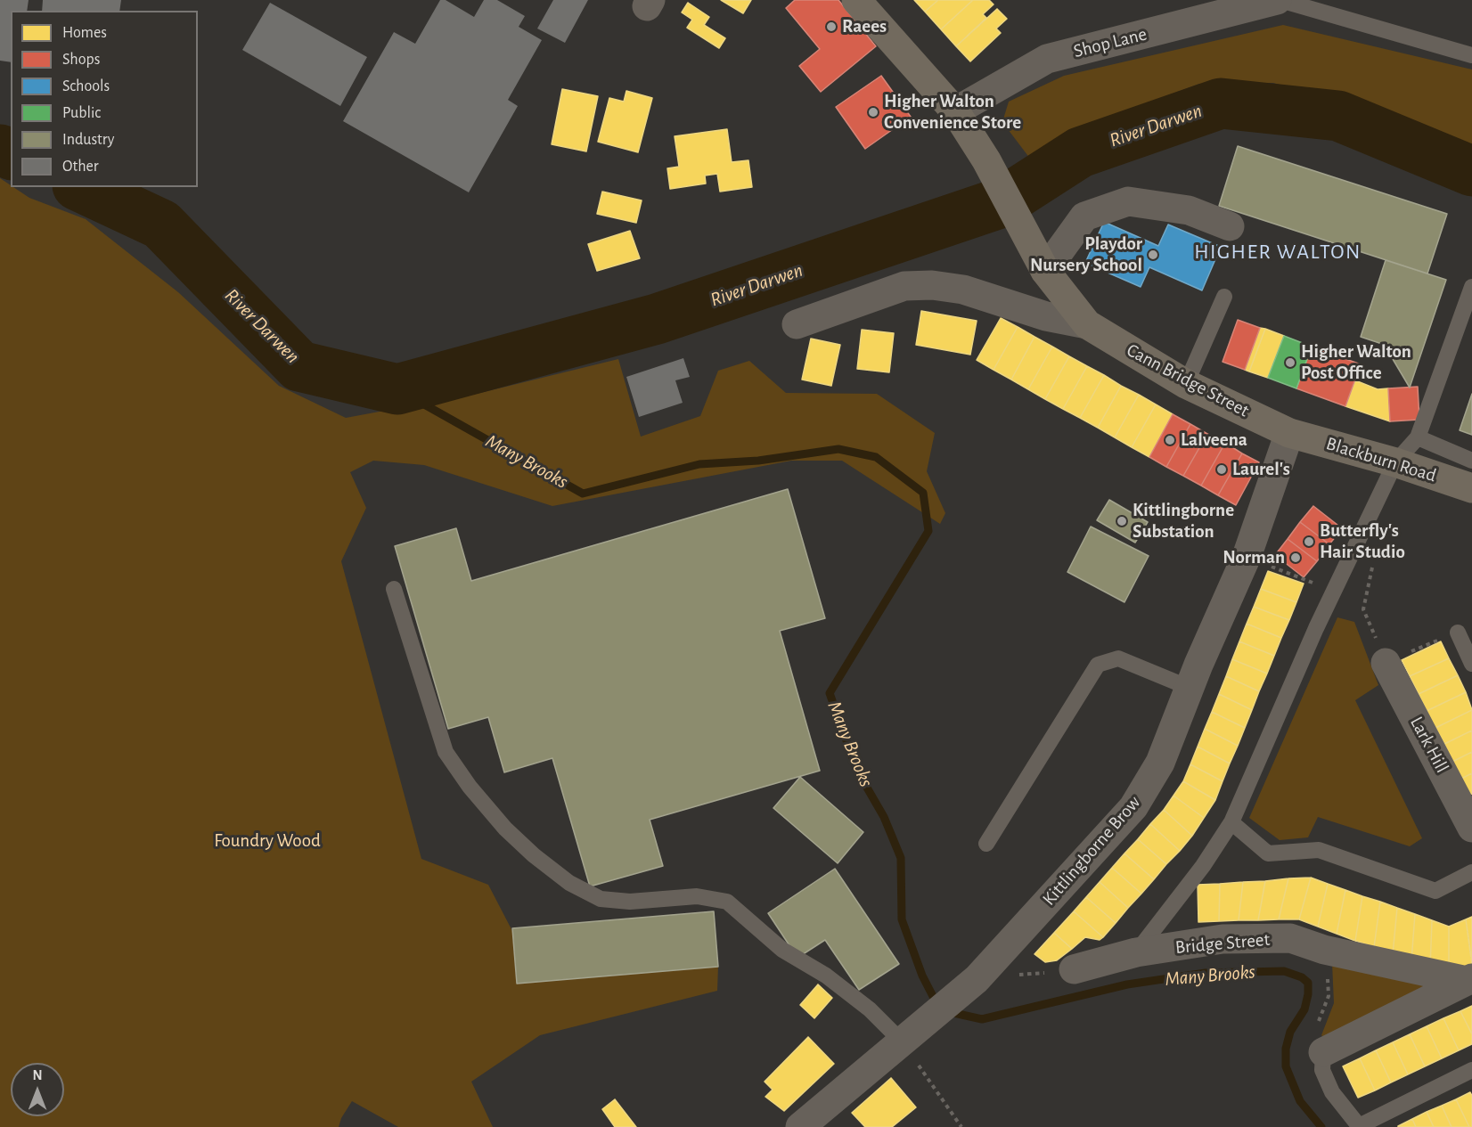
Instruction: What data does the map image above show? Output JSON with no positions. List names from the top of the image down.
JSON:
{
  "streets": {
    "main road": ["Cann Bridge Street", "Blackburn Road"],
    "street": [
      "Shop Lane",
      "Lark Hill",
      "Kittlingborne Brow",
      "Bridge Street"
    ]
  },
  "crossings": [
    ["Shop Lane", "Cann Bridge Street"],
    ["Cann Bridge Street", "Blackburn Road"],
    ["Cann Bridge Street", "Kittlingborne Brow"],
    ["Blackburn Road", "Kittlingborne Brow"]
  ],
  "districts": ["HIGHER WALTON"],
  "water": ["River Darwen", "Many Brooks"],
  "parks": ["Foundry Wood"],
  "places": [
    "Raees",
    "Higher Walton Convenience Store",
    "Playdor Nursery School",
    "Higher Walton Post Office",
    "Lalveena",
    "Laurel's",
    "Kittlingborne Substation",
    "Butterfly's Hair Studio",
    "Norman"
  ],
  "legend": [
    "Homes",
    "Shops",
    "Schools",
    "Public",
    "Industry",
    "Other"
  ],
  "north": "top"
}
